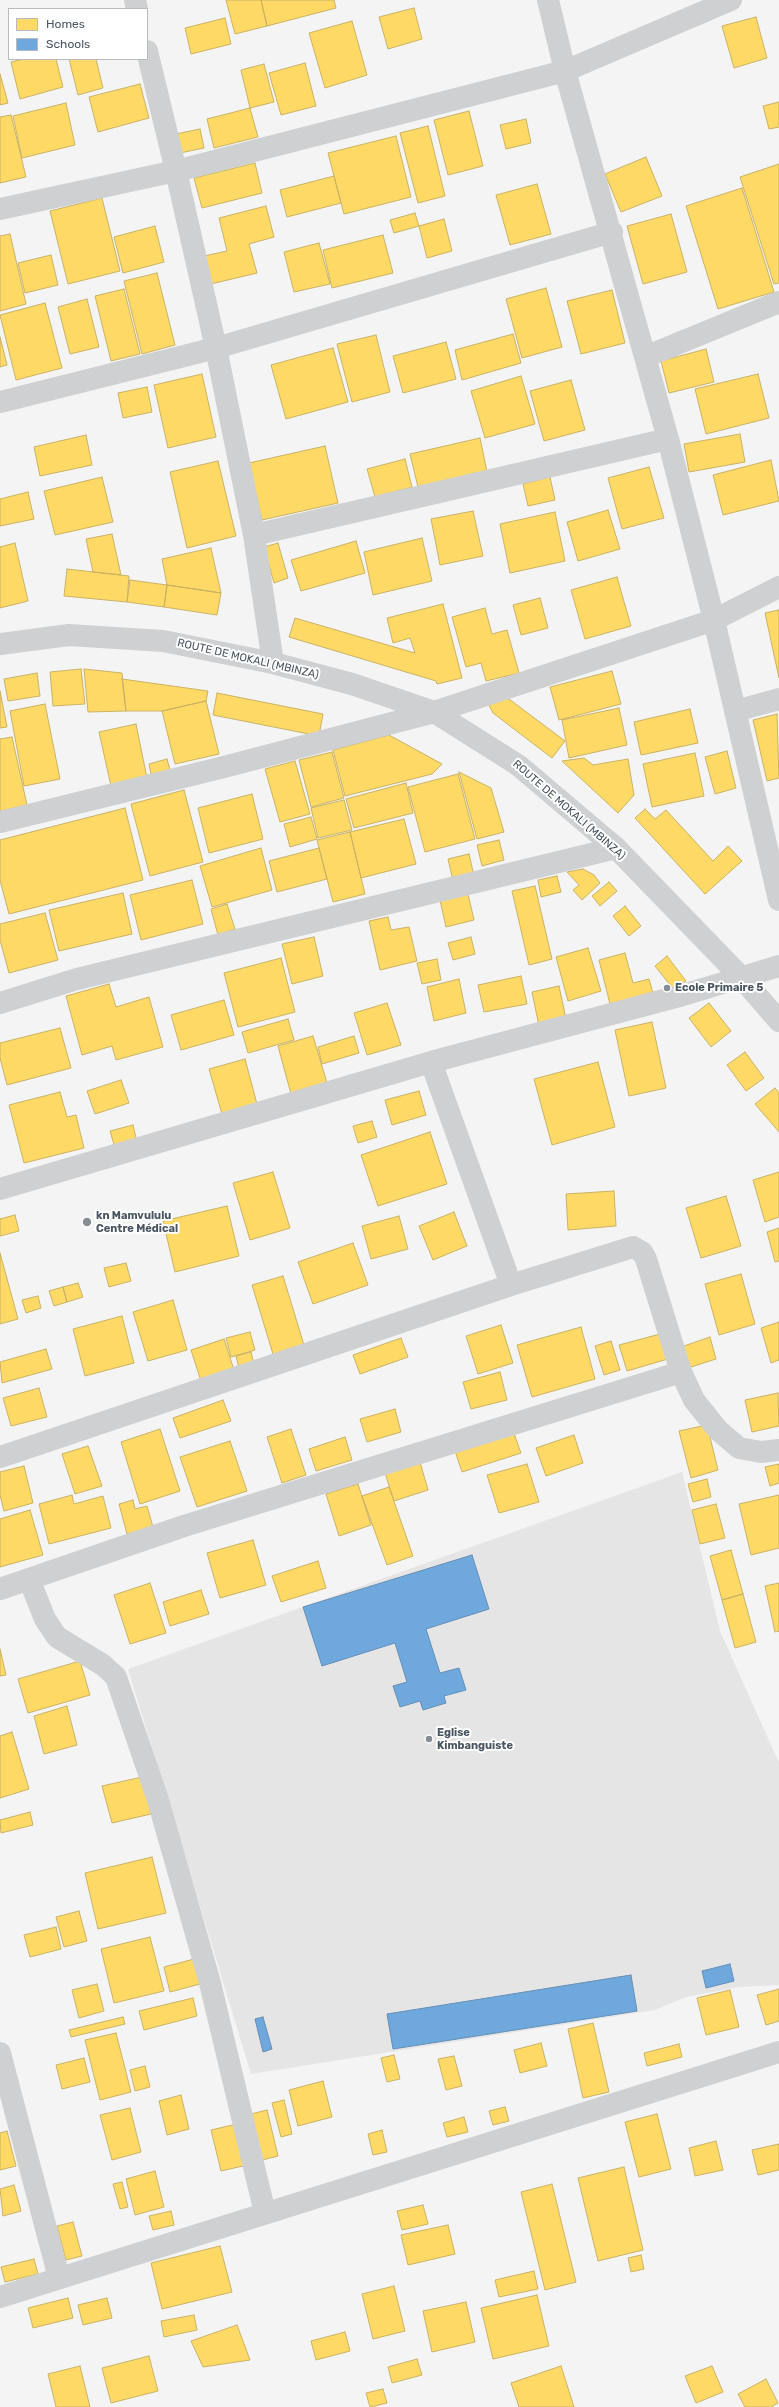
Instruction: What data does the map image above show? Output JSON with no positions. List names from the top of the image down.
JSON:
{
  "streets": {
    "street": ["ROUTE DE MOKALI (MBINZA)"]
  },
  "places": ["Ecole Primaire 5", "kn Mamvululu Centre Médical", "Eglise Kimbanguiste"],
  "legend": ["Homes", "Schools"]
}
